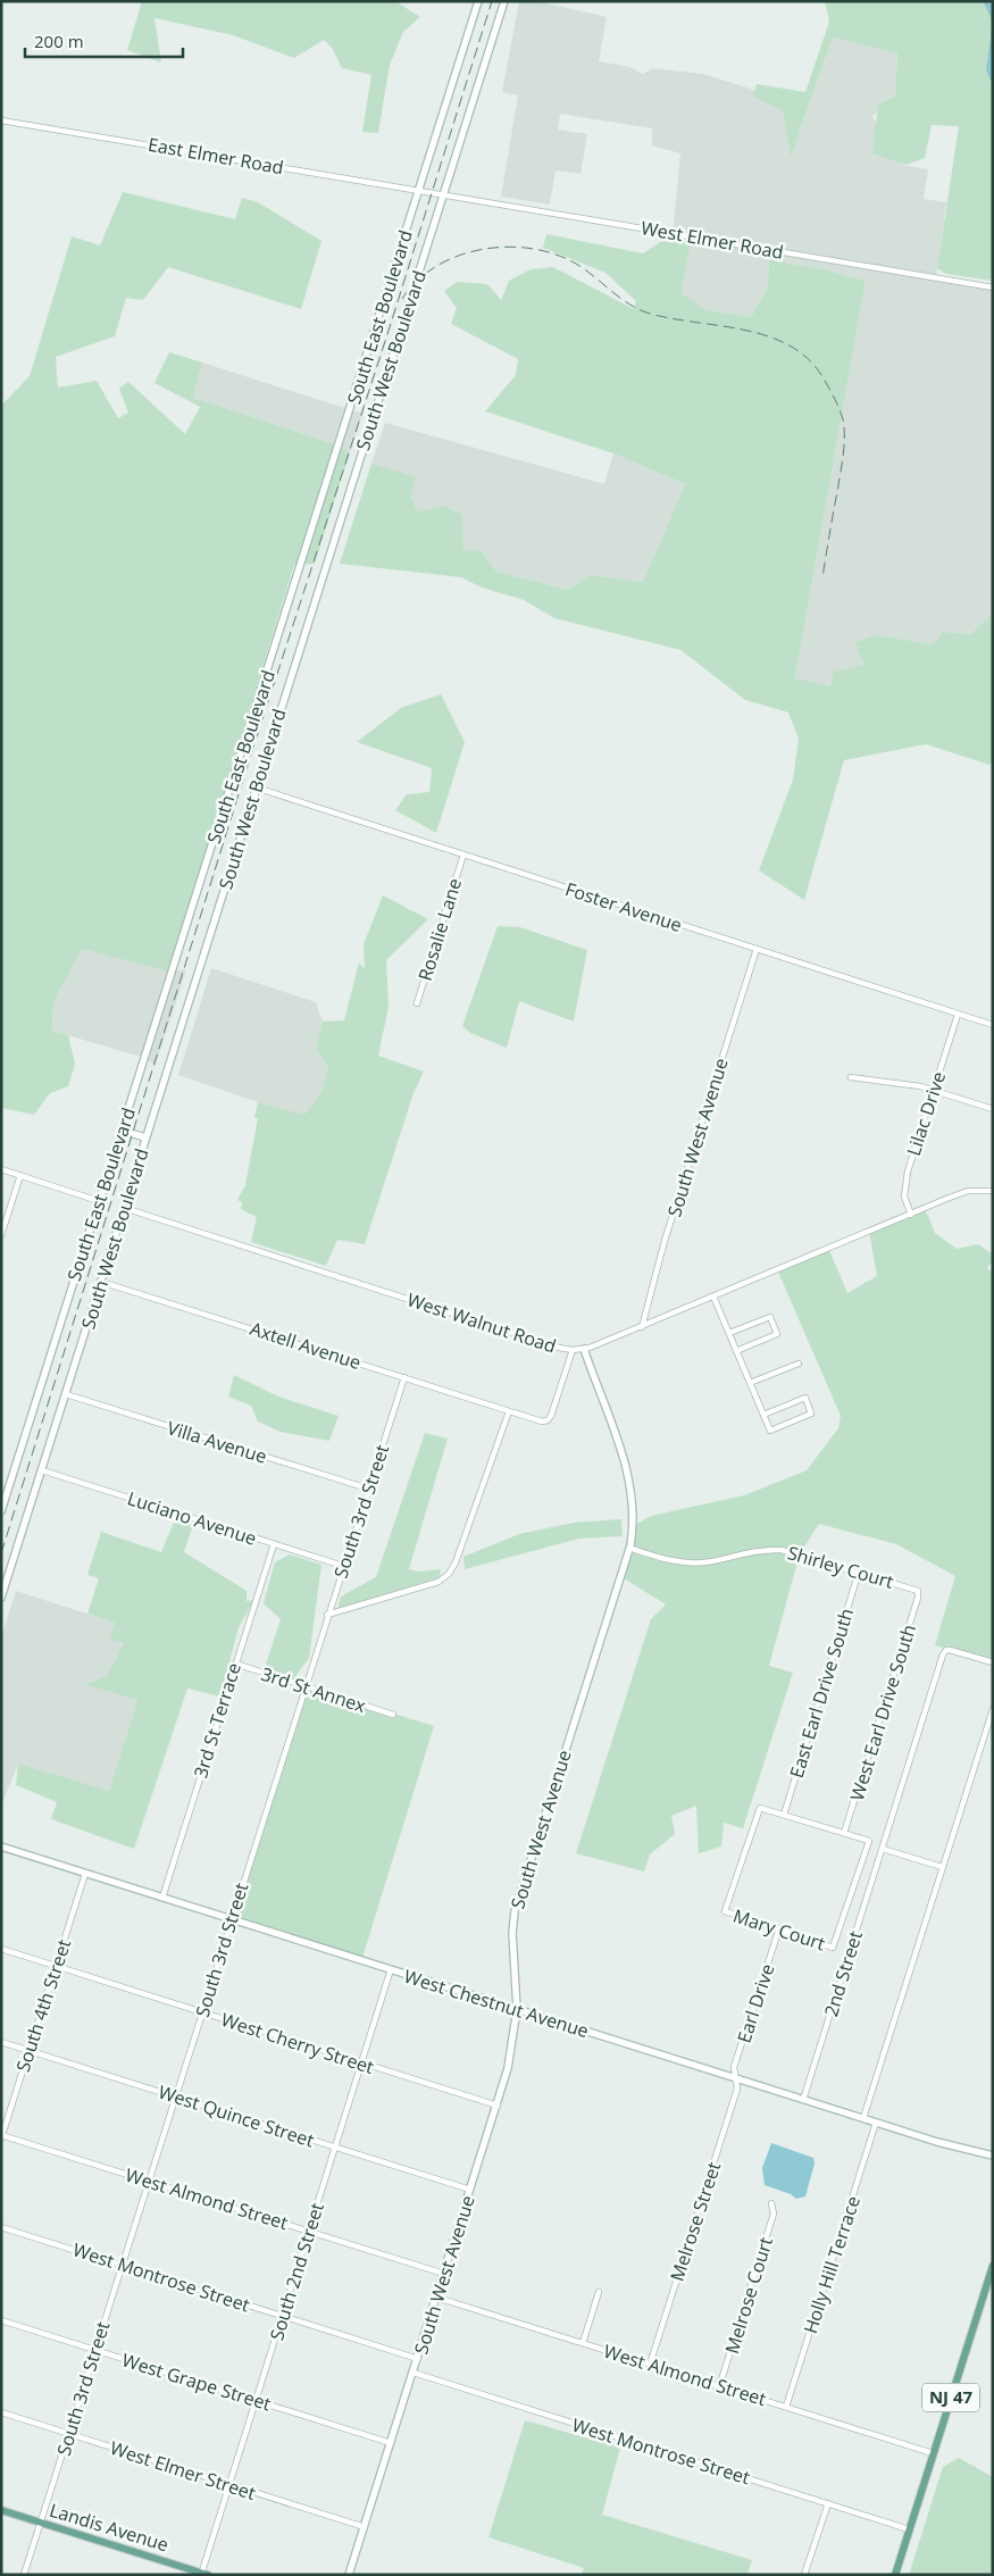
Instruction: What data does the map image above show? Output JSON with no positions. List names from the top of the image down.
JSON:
{
  "streets": {
    "main road": [
      "South East Boulevard",
      "South West Boulevard",
      "South West Avenue",
      "West Chestnut Avenue",
      "NJ 47",
      "Landis Avenue"
    ],
    "street": [
      "East Elmer Road",
      "West Elmer Road",
      "Foster Avenue",
      "Rosalie Lane",
      "Lilac Drive",
      "West Walnut Road",
      "Axtell Avenue",
      "Villa Avenue",
      "South 3rd Street",
      "Luciano Avenue",
      "Shirley Court",
      "3rd St Annex",
      "East Earl Drive South",
      "West Earl Drive South",
      "3rd St Terrace",
      "Mary Court",
      "2nd Street",
      "Earl Drive",
      "South 4th Street",
      "West Cherry Street",
      "West Quince Street",
      "West Almond Street",
      "Melrose Street",
      "Holly Hill Terrace",
      "South 2nd Street",
      "West Montrose Street",
      "Melrose Court",
      "West Grape Street",
      "West Elmer Street"
    ]
  },
  "crossings": [
    ["East Elmer Road", "West Elmer Road"],
    ["East Elmer Road", "South East Boulevard"],
    ["West Elmer Road", "South West Boulevard"],
    ["South West Boulevard", "Foster Avenue"],
    ["South West Boulevard", "West Walnut Road"],
    ["South West Boulevard", "Axtell Avenue"],
    ["South West Boulevard", "Villa Avenue"],
    ["South West Boulevard", "Luciano Avenue"],
    ["Foster Avenue", "Rosalie Lane"],
    ["Foster Avenue", "Lilac Drive"],
    ["Foster Avenue", "South West Avenue"],
    ["Lilac Drive", "West Walnut Road"],
    ["South West Avenue", "West Walnut Road"],
    ["South West Avenue", "Shirley Court"],
    ["South West Avenue", "West Chestnut Avenue"],
    ["South West Avenue", "West Cherry Street"],
    ["South West Avenue", "West Quince Street"],
    ["South West Avenue", "West Almond Street"],
    ["South West Avenue", "West Montrose Street"],
    ["South West Avenue", "West Grape Street"],
    ["South West Avenue", "West Elmer Street"],
    ["West Walnut Road", "Axtell Avenue"],
    ["Axtell Avenue", "South 3rd Street"],
    ["Villa Avenue", "South 3rd Street"],
    ["South 3rd Street", "Luciano Avenue"],
    ["South 3rd Street", "3rd St Annex"],
    ["South 3rd Street", "West Chestnut Avenue"],
    ["South 3rd Street", "West Cherry Street"],
    ["South 3rd Street", "West Quince Street"],
    ["South 3rd Street", "West Almond Street"],
    ["South 3rd Street", "West Montrose Street"],
    ["South 3rd Street", "West Grape Street"],
    ["South 3rd Street", "West Elmer Street"],
    ["South 3rd Street", "Landis Avenue"],
    ["Luciano Avenue", "3rd St Terrace"],
    ["Shirley Court", "East Earl Drive South"],
    ["Shirley Court", "West Earl Drive South"],
    ["3rd St Annex", "3rd St Terrace"],
    ["East Earl Drive South", "Mary Court"],
    ["West Earl Drive South", "Mary Court"],
    ["3rd St Terrace", "West Chestnut Avenue"],
    ["Mary Court", "Earl Drive"],
    ["2nd Street", "West Chestnut Avenue"],
    ["West Chestnut Avenue", "Earl Drive"],
    ["West Chestnut Avenue", "South 4th Street"],
    ["West Chestnut Avenue", "Melrose Street"],
    ["West Chestnut Avenue", "Holly Hill Terrace"],
    ["West Chestnut Avenue", "South 2nd Street"],
    ["Earl Drive", "Melrose Street"],
    ["South 4th Street", "West Cherry Street"],
    ["South 4th Street", "West Quince Street"],
    ["South 4th Street", "West Almond Street"],
    ["West Cherry Street", "South 2nd Street"],
    ["West Quince Street", "South 2nd Street"],
    ["West Almond Street", "Melrose Street"],
    ["West Almond Street", "Holly Hill Terrace"],
    ["West Almond Street", "South 2nd Street"],
    ["West Almond Street", "Melrose Court"],
    ["West Almond Street", "NJ 47"],
    ["South 2nd Street", "West Montrose Street"],
    ["South 2nd Street", "West Grape Street"],
    ["South 2nd Street", "West Elmer Street"],
    ["South 2nd Street", "Landis Avenue"],
    ["West Montrose Street", "NJ 47"]
  ],
  "scale_bar": "200 m"
}
